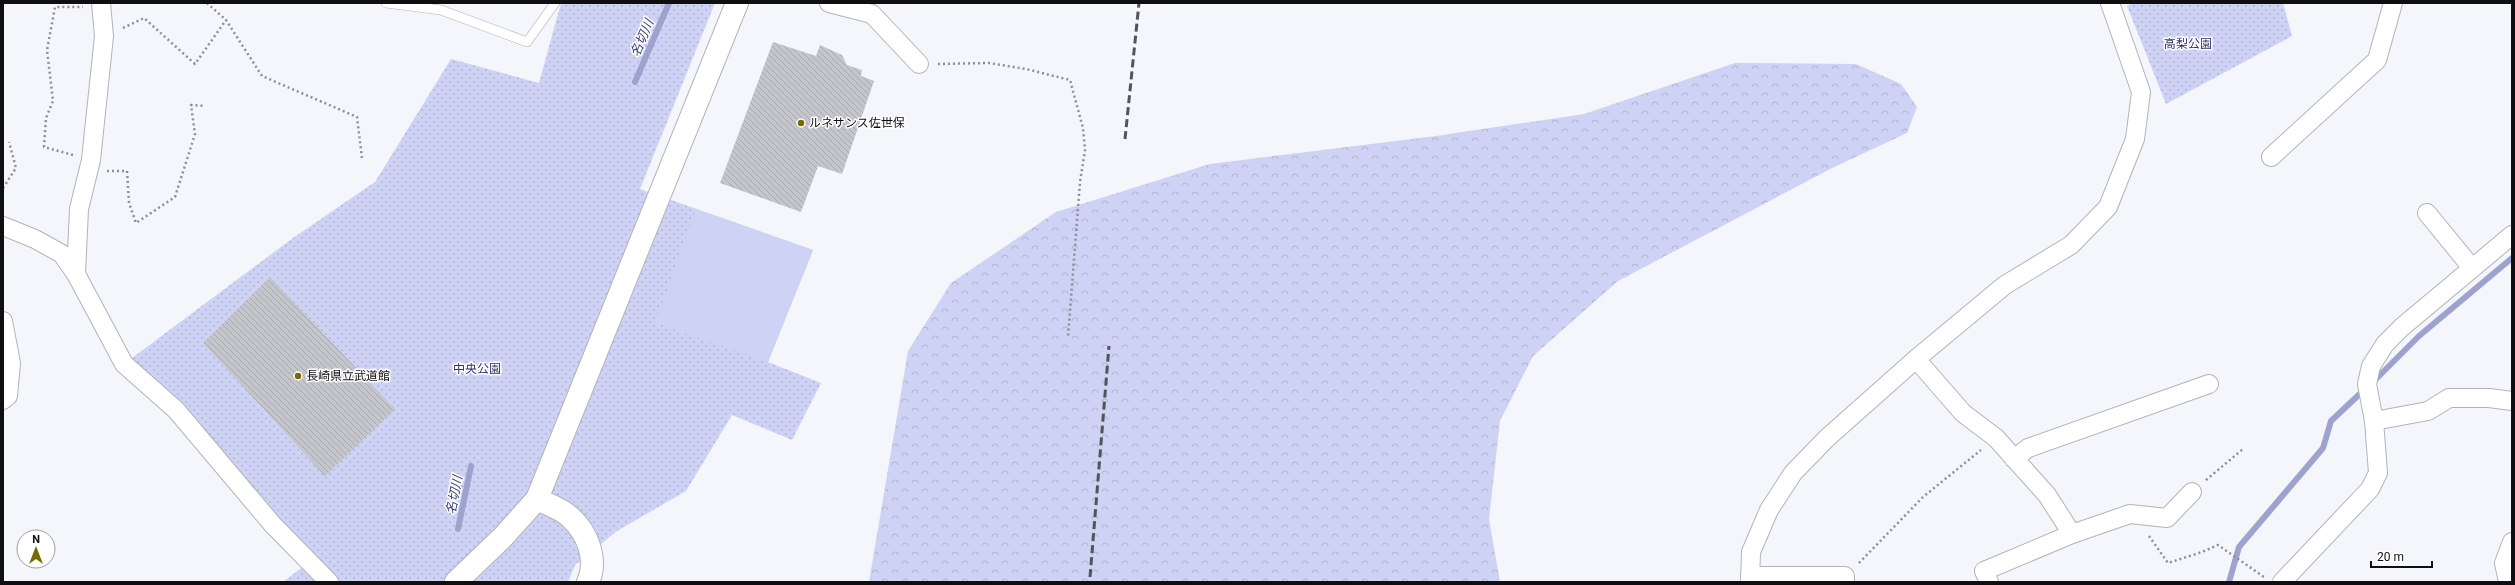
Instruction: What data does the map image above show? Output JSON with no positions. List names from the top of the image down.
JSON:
{
  "water": ["名切川"],
  "parks": ["高梨公園", "中央公園"],
  "places": ["ルネサンス佐世保", "長崎県立武道館"],
  "scale_bar": "20 m",
  "north": "top"
}
